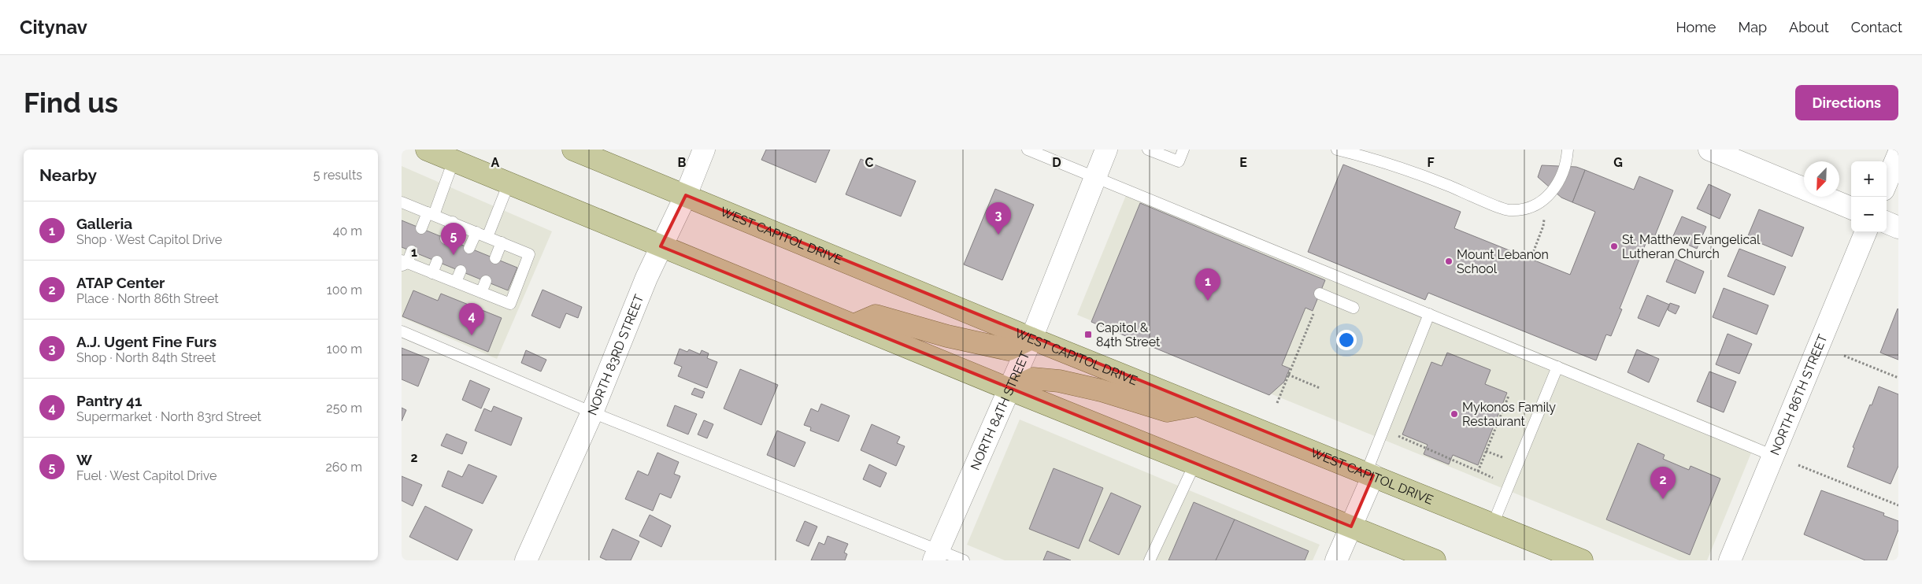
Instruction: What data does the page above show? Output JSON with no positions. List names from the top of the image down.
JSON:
{
  "streets": {
    "main road": ["WEST CAPITOL DRIVE"],
    "street": ["NORTH 83RD STREET", "NORTH 86TH STREET", "NORTH 84TH STREET"]
  },
  "crossings": [
    ["WEST CAPITOL DRIVE", "NORTH 83RD STREET"],
    ["WEST CAPITOL DRIVE", "NORTH 84TH STREET"]
  ],
  "places": {
    "other": ["St. Matthew Evangelical Lutheran Church", "Mount Lebanon School", "Mykonos Family Restaurant"],
    "transit": ["Capitol & 84th Street"]
  },
  "north": "bottom left",
  "page": {
    "header": "Citynav",
    "nav": [
      "Home",
      "Map",
      "About",
      "Contact"
    ],
    "buttons": "Directions",
    "title": "Find us",
    "heading": ["Nearby", "5 results"],
    "map_buttons": ["+", "−"],
    "list": [
      {
        "mark": "1",
        "name": "Galleria",
        "note": "Shop · West Capitol Drive",
        "value": "40 m"
      },
      {
        "mark": "2",
        "name": "ATAP Center",
        "note": "Place · North 86th Street",
        "value": "100 m"
      },
      {
        "mark": "3",
        "name": "A.J. Ugent Fine Furs",
        "note": "Shop · North 84th Street",
        "value": "100 m"
      },
      {
        "mark": "4",
        "name": "Pantry 41",
        "note": "Supermarket · North 83rd Street",
        "value": "250 m"
      },
      {
        "mark": "5",
        "name": "W",
        "note": "Fuel · West Capitol Drive",
        "value": "260 m"
      }
    ],
    "pins": [
      "3",
      "5",
      "1",
      "4",
      "2"
    ]
  },
  "grid": {
    "columns": [
      "A",
      "B",
      "C",
      "D",
      "E",
      "F",
      "G"
    ],
    "rows": ["1", "2"]
  }
}
